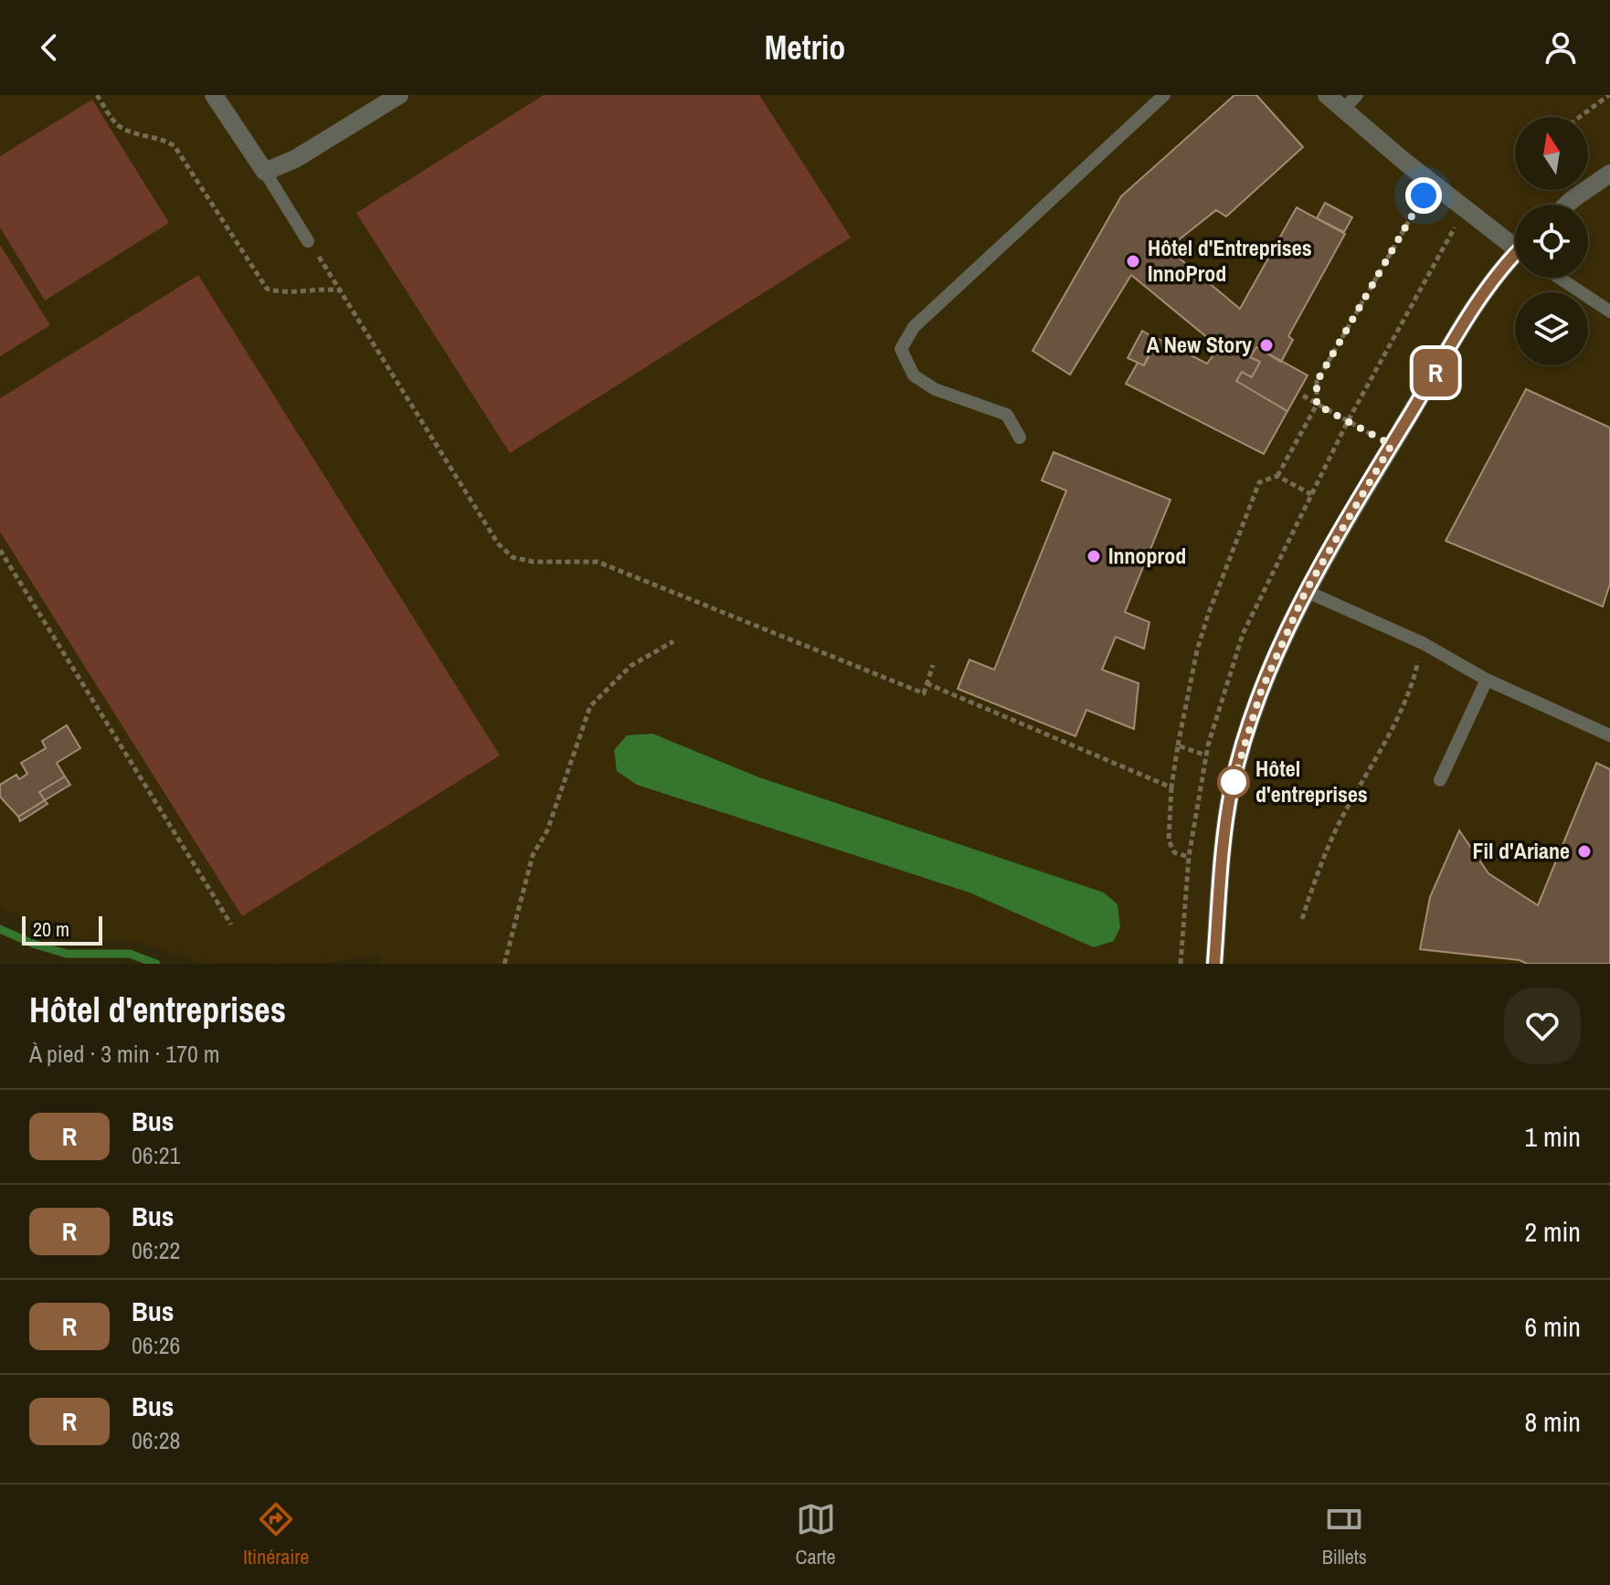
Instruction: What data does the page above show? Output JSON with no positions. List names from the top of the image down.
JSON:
{
  "places": [
    "Hôtel d'Entreprises InnoProd",
    "A New Story",
    "Innoprod",
    "Hôtel d'entreprises",
    "Fil d'Ariane"
  ],
  "lines": ["bus line R"],
  "scale_bar": "20 m",
  "north": "top",
  "page": {
    "header": "Metrio",
    "on_map": "R",
    "scale": "20 m",
    "heading": ["Hôtel d'entreprises", "À pied · 3 min · 170 m"],
    "list": [
      {
        "mark": "R",
        "name": "Bus",
        "note": "06:21",
        "value": "1 min"
      },
      {
        "mark": "R",
        "name": "Bus",
        "note": "06:22",
        "value": "2 min"
      },
      {
        "mark": "R",
        "name": "Bus",
        "note": "06:26",
        "value": "6 min"
      },
      {
        "mark": "R",
        "name": "Bus",
        "note": "06:28",
        "value": "8 min"
      }
    ],
    "tabs": ["Itinéraire", "Carte", "Billets"]
  }
}
